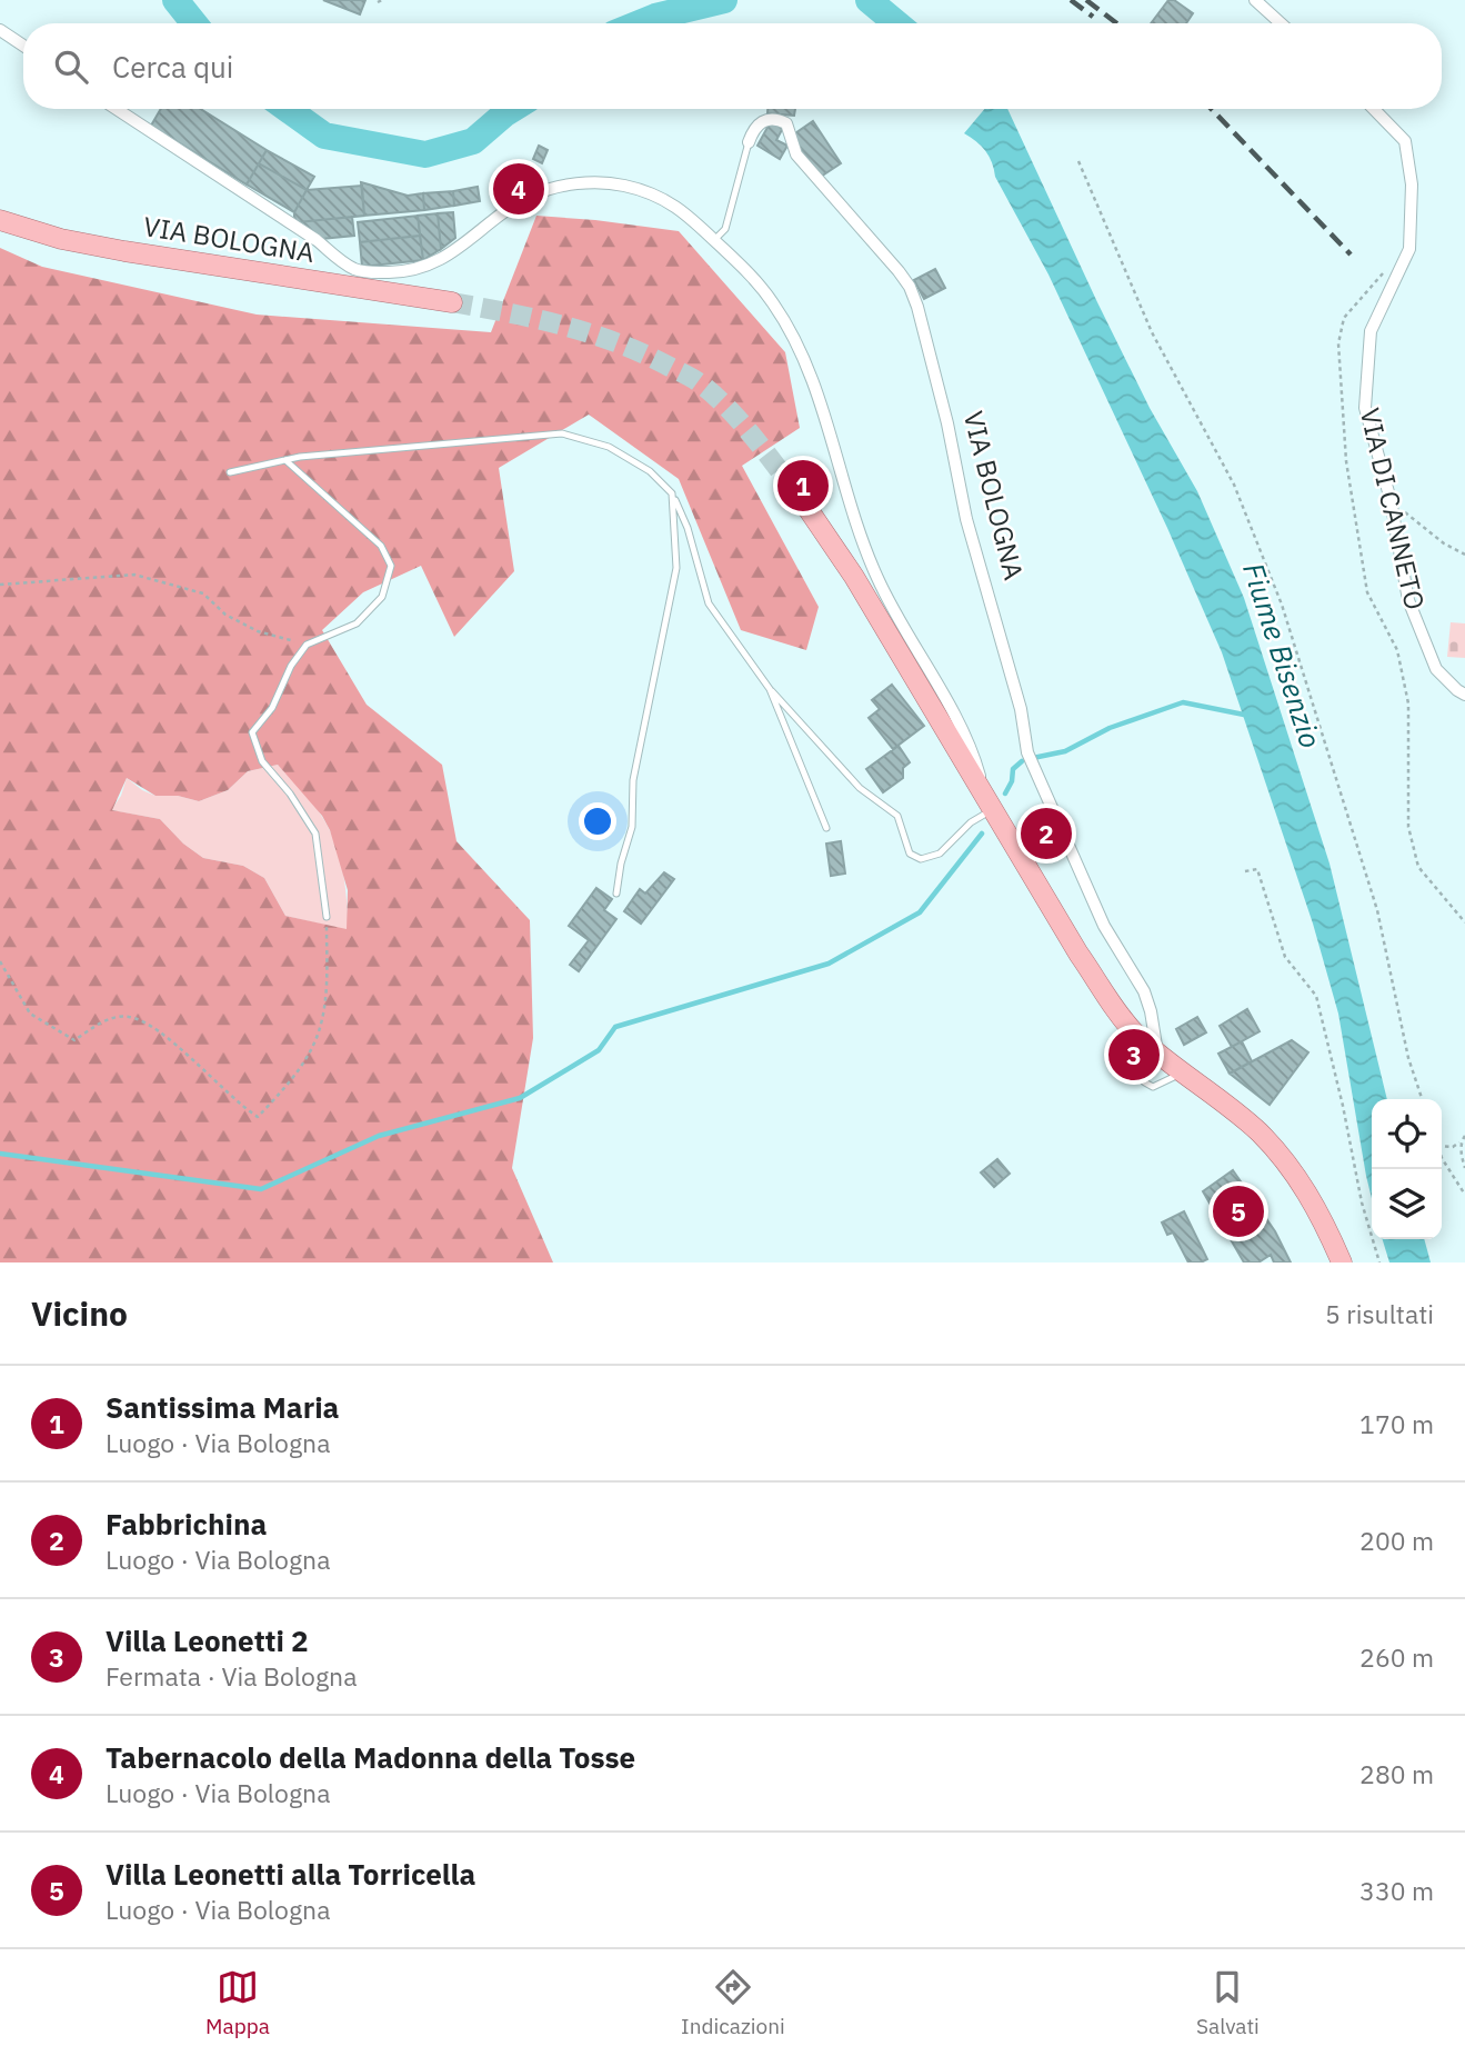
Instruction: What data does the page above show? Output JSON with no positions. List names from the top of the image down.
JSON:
{
  "streets": {
    "main road": ["VIA BOLOGNA"],
    "street": ["VIA DI CANNETO"]
  },
  "water": ["Fiume Bisenzio"],
  "page": {
    "search": "Cerca qui",
    "pins": [
      "4",
      "1",
      "2",
      "3",
      "5"
    ],
    "heading": ["Vicino", "5 risultati"],
    "list": [
      {
        "mark": "1",
        "name": "Santissima Maria",
        "note": "Luogo · Via Bologna",
        "value": "170 m"
      },
      {
        "mark": "2",
        "name": "Fabbrichina",
        "note": "Luogo · Via Bologna",
        "value": "200 m"
      },
      {
        "mark": "3",
        "name": "Villa Leonetti 2",
        "note": "Fermata · Via Bologna",
        "value": "260 m"
      },
      {
        "mark": "4",
        "name": "Tabernacolo della Madonna della Tosse",
        "note": "Luogo · Via Bologna",
        "value": "280 m"
      },
      {
        "mark": "5",
        "name": "Villa Leonetti alla Torricella",
        "note": "Luogo · Via Bologna",
        "value": "330 m"
      }
    ],
    "nav": ["Mappa", "Indicazioni", "Salvati"]
  }
}
